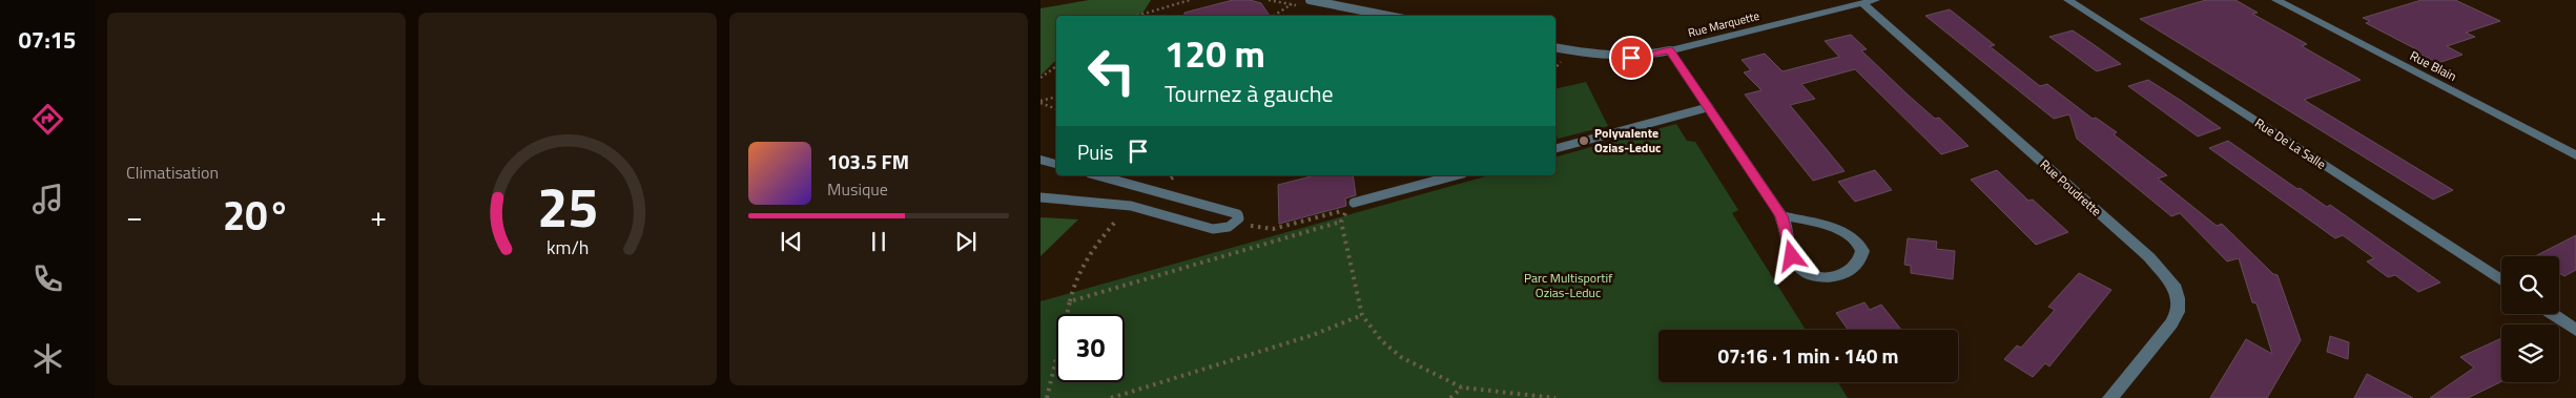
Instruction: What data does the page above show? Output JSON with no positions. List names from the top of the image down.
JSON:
{
  "streets": {
    "street": [
      "Rue Marquette",
      "Rue Blain",
      "Rue De La Salle",
      "Rue Poudrette"
    ]
  },
  "crossings": [
    ["Rue Marquette", "Rue Poudrette"]
  ],
  "parks": ["Parc Multisportif Ozias-Leduc"],
  "places": ["Polyvalente Ozias-Leduc"],
  "page": {
    "tabs": "07:15",
    "tile": "Climatisation",
    "turn": ["120 m", "Tournez à gauche"],
    "then": "Puis",
    "song": ["103.5 FM", "Musique"],
    "heat": ["−", "20°", "+"],
    "limit": "30",
    "trip": "07:16 · 1 min · 140 m",
    "gauge": ["25", "km/h"]
  }
}
